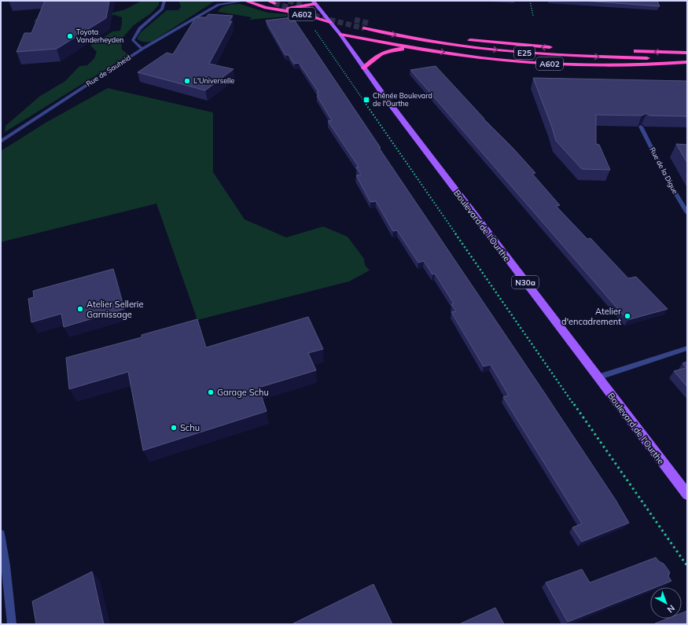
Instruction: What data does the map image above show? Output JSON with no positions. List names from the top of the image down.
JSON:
{
  "streets": {
    "highway": ["A602", "E25"],
    "main road": ["Boulevard de l'Ourthe", "N30a"],
    "street": ["Rue de Sauheid", "Rue de la Digue"]
  },
  "crossings": [
    ["A602", "Rue de Sauheid"],
    ["A602", "Boulevard de l'Ourthe"]
  ],
  "places": {
    "other": [
      "Toyota Vanderheyden",
      "L'Universelle",
      "Atelier Sellerie Garnissage",
      "Atelier d'encadrement",
      "Garage Schu",
      "Schu"
    ],
    "transit": ["Chênée Boulevard de l'Ourthe"]
  },
  "north": "bottom right"
}
